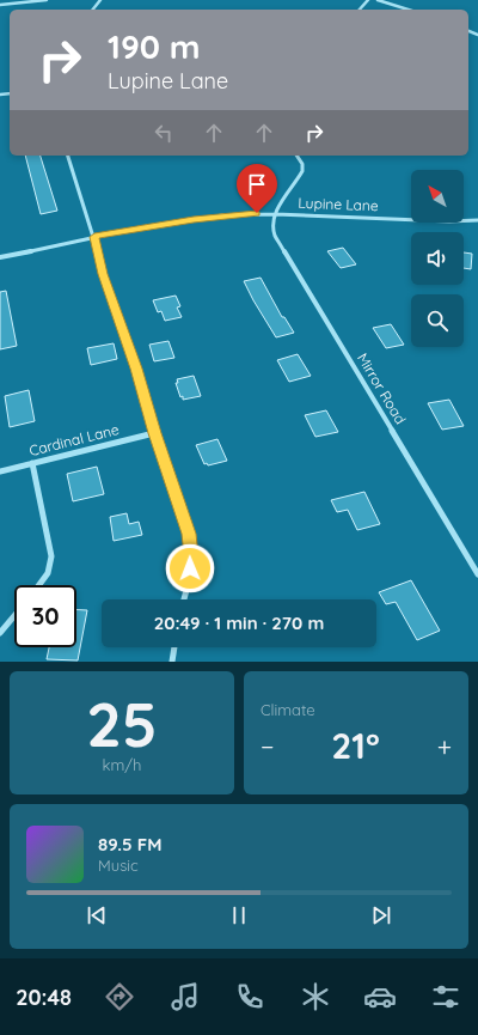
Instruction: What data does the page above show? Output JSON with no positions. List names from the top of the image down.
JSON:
{
  "streets": {
    "street": ["Lupine Lane", "Mirror Road", "Cardinal Lane"]
  },
  "crossings": [
    ["Lupine Lane", "Mirror Road"]
  ],
  "north": "top left",
  "page": {
    "turn": ["190 m", "Lupine Lane"],
    "limit": "30",
    "trip": "20:49 · 1 min · 270 m",
    "tile": [
      ["25", "km/h"],
      "Climate"
    ],
    "heat": ["−", "21°", "+"],
    "song": ["89.5 FM", "Music"],
    "tabs": "20:48"
  }
}
